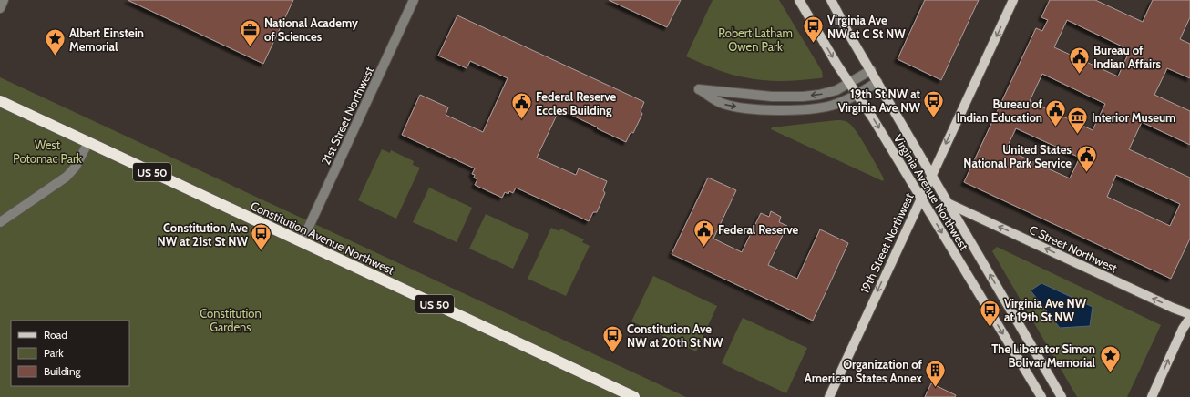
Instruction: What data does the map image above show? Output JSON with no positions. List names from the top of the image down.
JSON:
{
  "streets": {
    "highway": ["US 50", "Constitution Avenue Northwest"],
    "main road": ["Virginia Avenue Northwest", "19th Street Northwest", "C Street Northwest"],
    "street": ["21st Street Northwest"]
  },
  "crossings": [
    ["21st Street Northwest", "Constitution Avenue Northwest"],
    ["Virginia Avenue Northwest", "19th Street Northwest"],
    ["Virginia Avenue Northwest", "C Street Northwest"]
  ],
  "one_way": ["19th Street Northwest", "C Street Northwest"],
  "parks": ["Robert Latham Owen Park", "West Potomac Park", "Constitution Gardens"],
  "places": {
    "bus stop": [
      "Virginia Ave NW at C St NW",
      "19th St NW at Virginia Ave NW",
      "Constitution Ave NW at 21st St NW",
      "Virginia Ave NW at 19th St NW",
      "Constitution Ave NW at 20th St NW"
    ],
    "office": ["National Academy of Sciences"],
    "place": ["Albert Einstein Memorial", "The Liberator Simon Bolivar Memorial"],
    "public building": [
      "Bureau of Indian Affairs",
      "Federal Reserve Eccles Building",
      "Bureau of Indian Education",
      "United States National Park Service",
      "Federal Reserve"
    ],
    "museum": ["Interior Museum"],
    "building": ["Organization of American States Annex"]
  },
  "legend": ["Road", "Park", "Building"]
}
